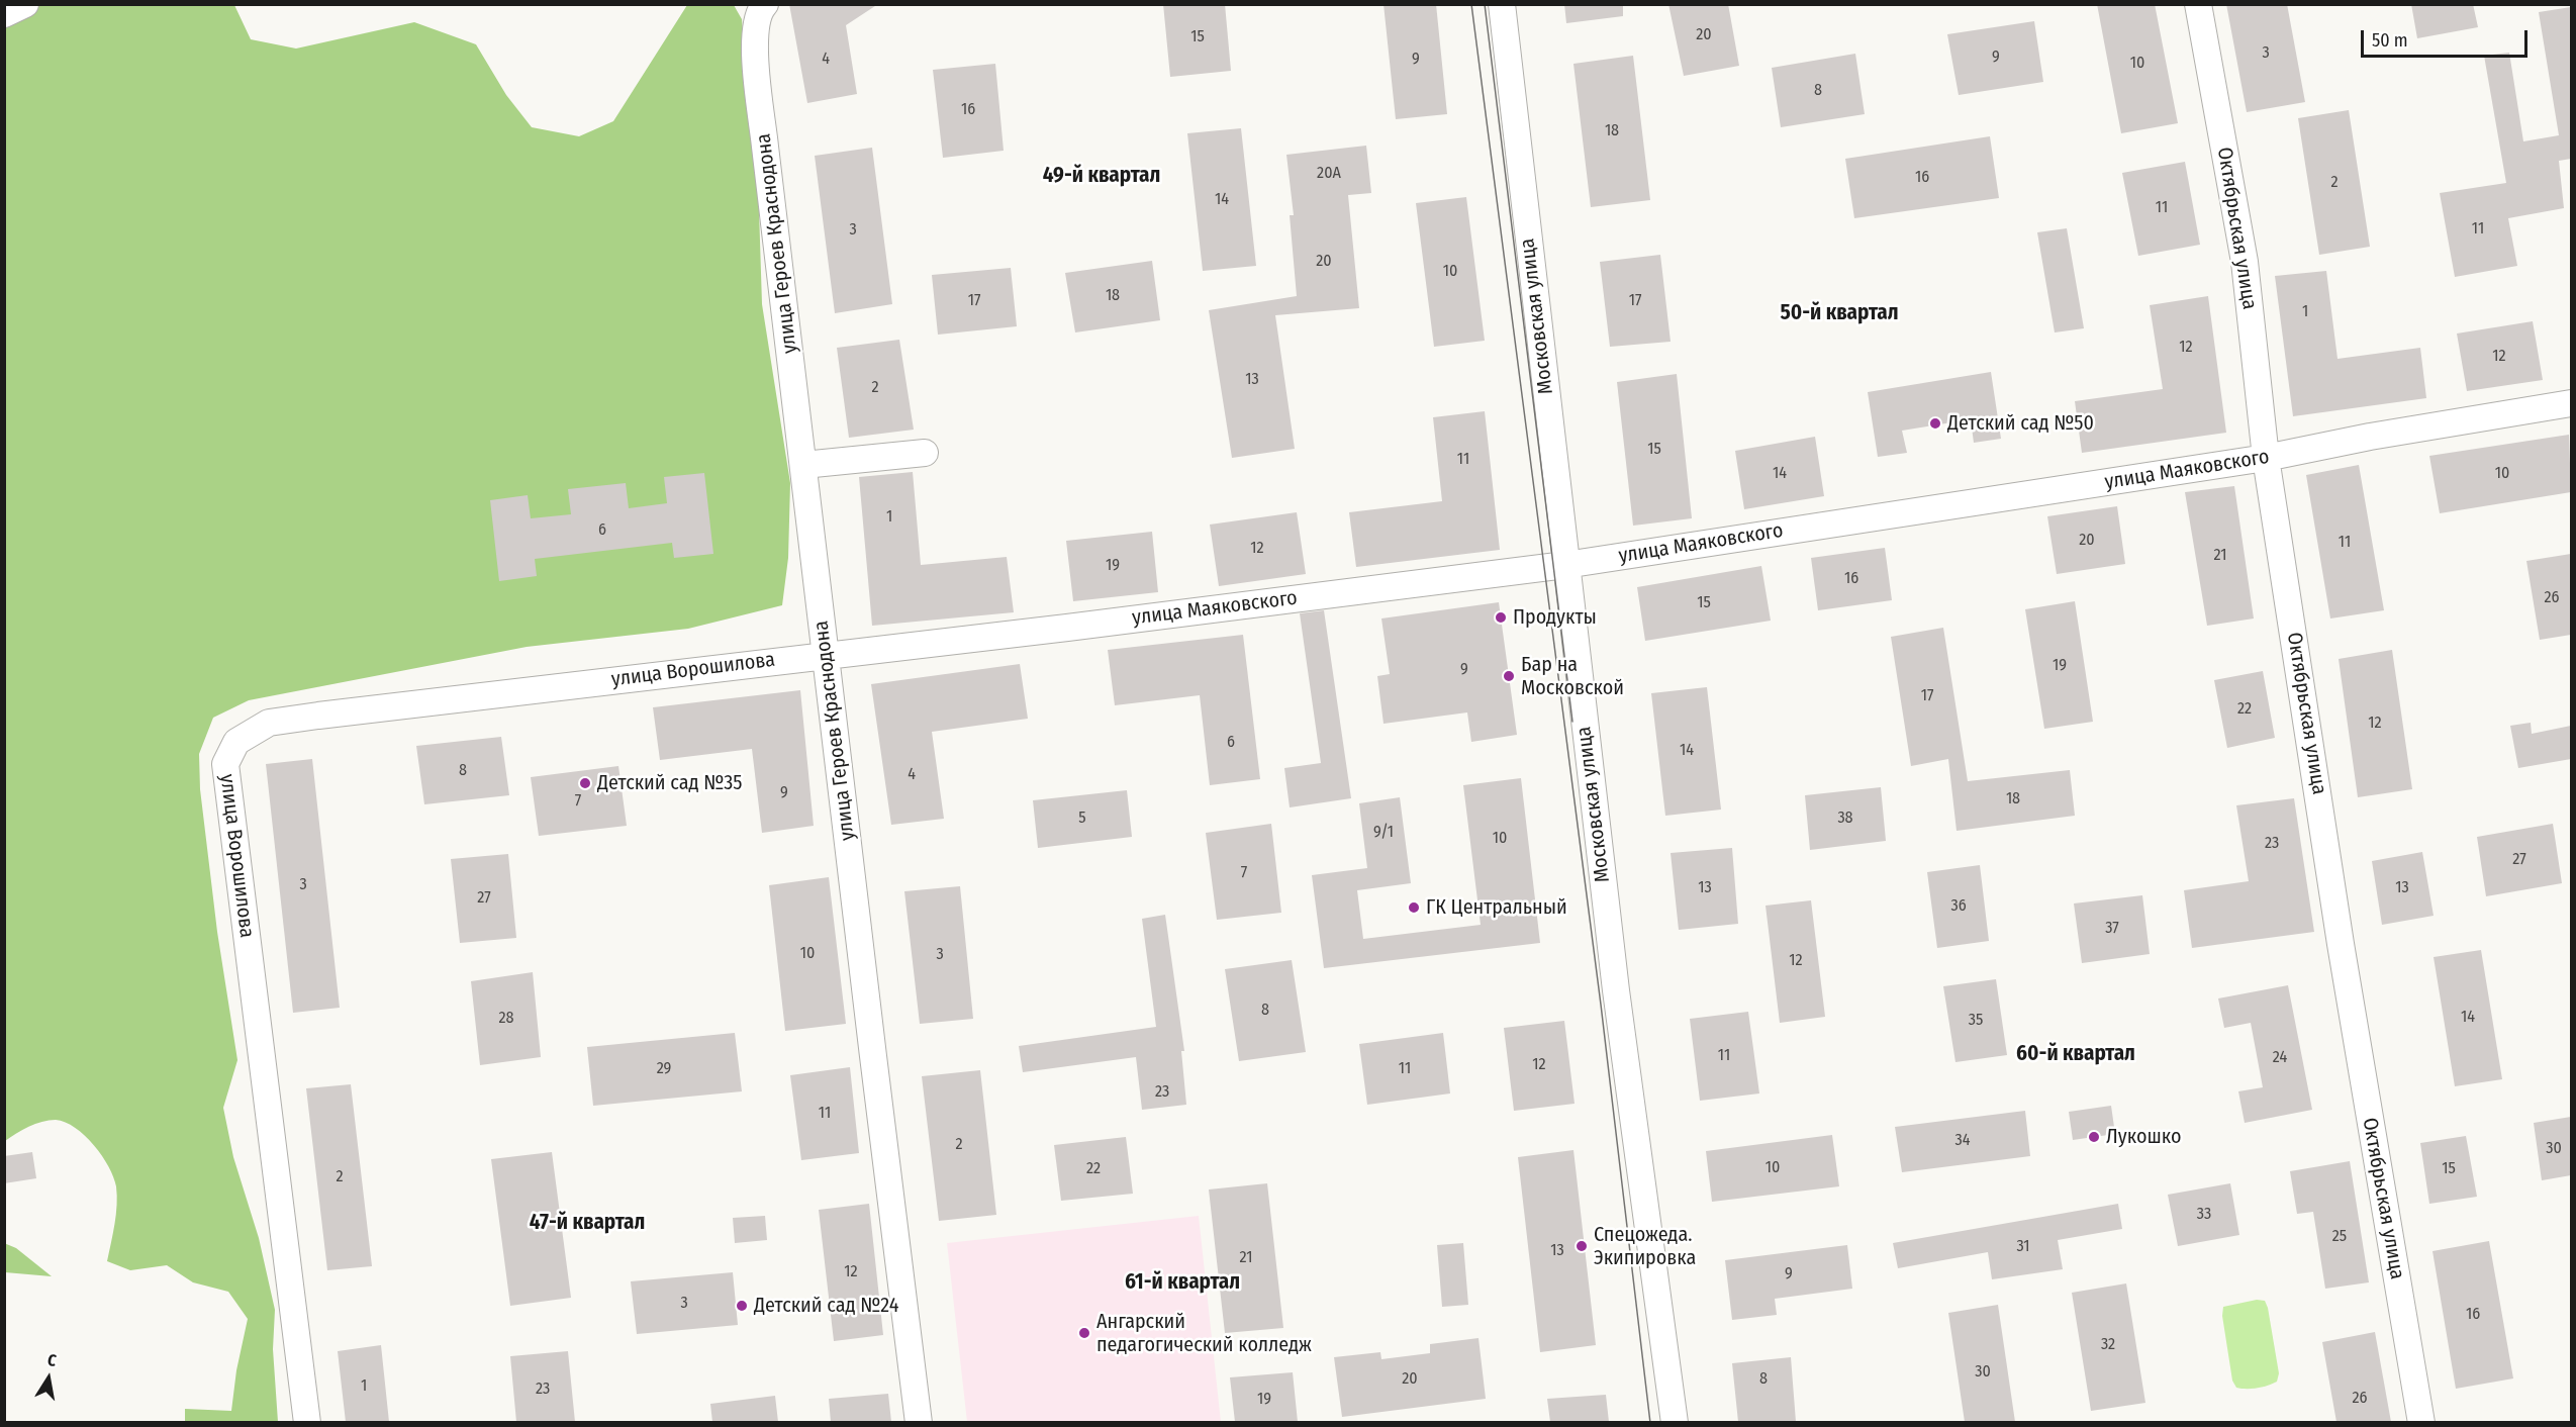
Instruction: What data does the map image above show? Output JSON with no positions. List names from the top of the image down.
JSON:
{
  "streets": {
    "street": [
      "Октябрьская улица",
      "улица Героев Краснодона",
      "Московская улица",
      "улица Маяковского",
      "улица Ворошилова"
    ]
  },
  "crossings": [
    ["Октябрьская улица", "улица Маяковского"],
    ["улица Героев Краснодона", "улица Маяковского"],
    ["улица Героев Краснодона", "улица Ворошилова"],
    ["Московская улица", "улица Маяковского"],
    ["улица Маяковского", "улица Ворошилова"]
  ],
  "districts": [
    "49-й квартал",
    "50-й квартал",
    "60-й квартал",
    "47-й квартал",
    "61-й квартал"
  ],
  "places": [
    "Детский сад №50",
    "Продукты",
    "Бар на Московской",
    "Детский сад №35",
    "ГК Центральный",
    "Лукошко",
    "Спецожеда. Экипировка",
    "Детский сад №24",
    "Ангарский педагогический колледж"
  ],
  "house_numbers": [
    "20",
    "15",
    "3",
    "9",
    "4",
    "9",
    "10",
    "8",
    "16",
    "18",
    "20А",
    "16",
    "2",
    "14",
    "11",
    "11",
    "3",
    "20",
    "10",
    "18",
    "17",
    "17",
    "1",
    "12",
    "12",
    "13",
    "2",
    "15",
    "11",
    "14",
    "10",
    "1",
    "6",
    "20",
    "11",
    "12",
    "21",
    "19",
    "16",
    "26",
    "15",
    "19",
    "9",
    "17",
    "22",
    "12",
    "6",
    "14",
    "8",
    "4",
    "9",
    "18",
    "7",
    "5",
    "38",
    "9/1",
    "10",
    "23",
    "27",
    "7",
    "3",
    "13",
    "13",
    "27",
    "36",
    "37",
    "10",
    "3",
    "12",
    "8",
    "14",
    "28",
    "35",
    "11",
    "24",
    "12",
    "29",
    "11",
    "23",
    "11",
    "34",
    "2",
    "30",
    "10",
    "22",
    "15",
    "2",
    "33",
    "25",
    "31",
    "13",
    "21",
    "12",
    "9",
    "3",
    "16",
    "32",
    "30",
    "20",
    "8",
    "1",
    "23",
    "26",
    "19"
  ],
  "scale_bar": "50 m",
  "north": "top"
}
